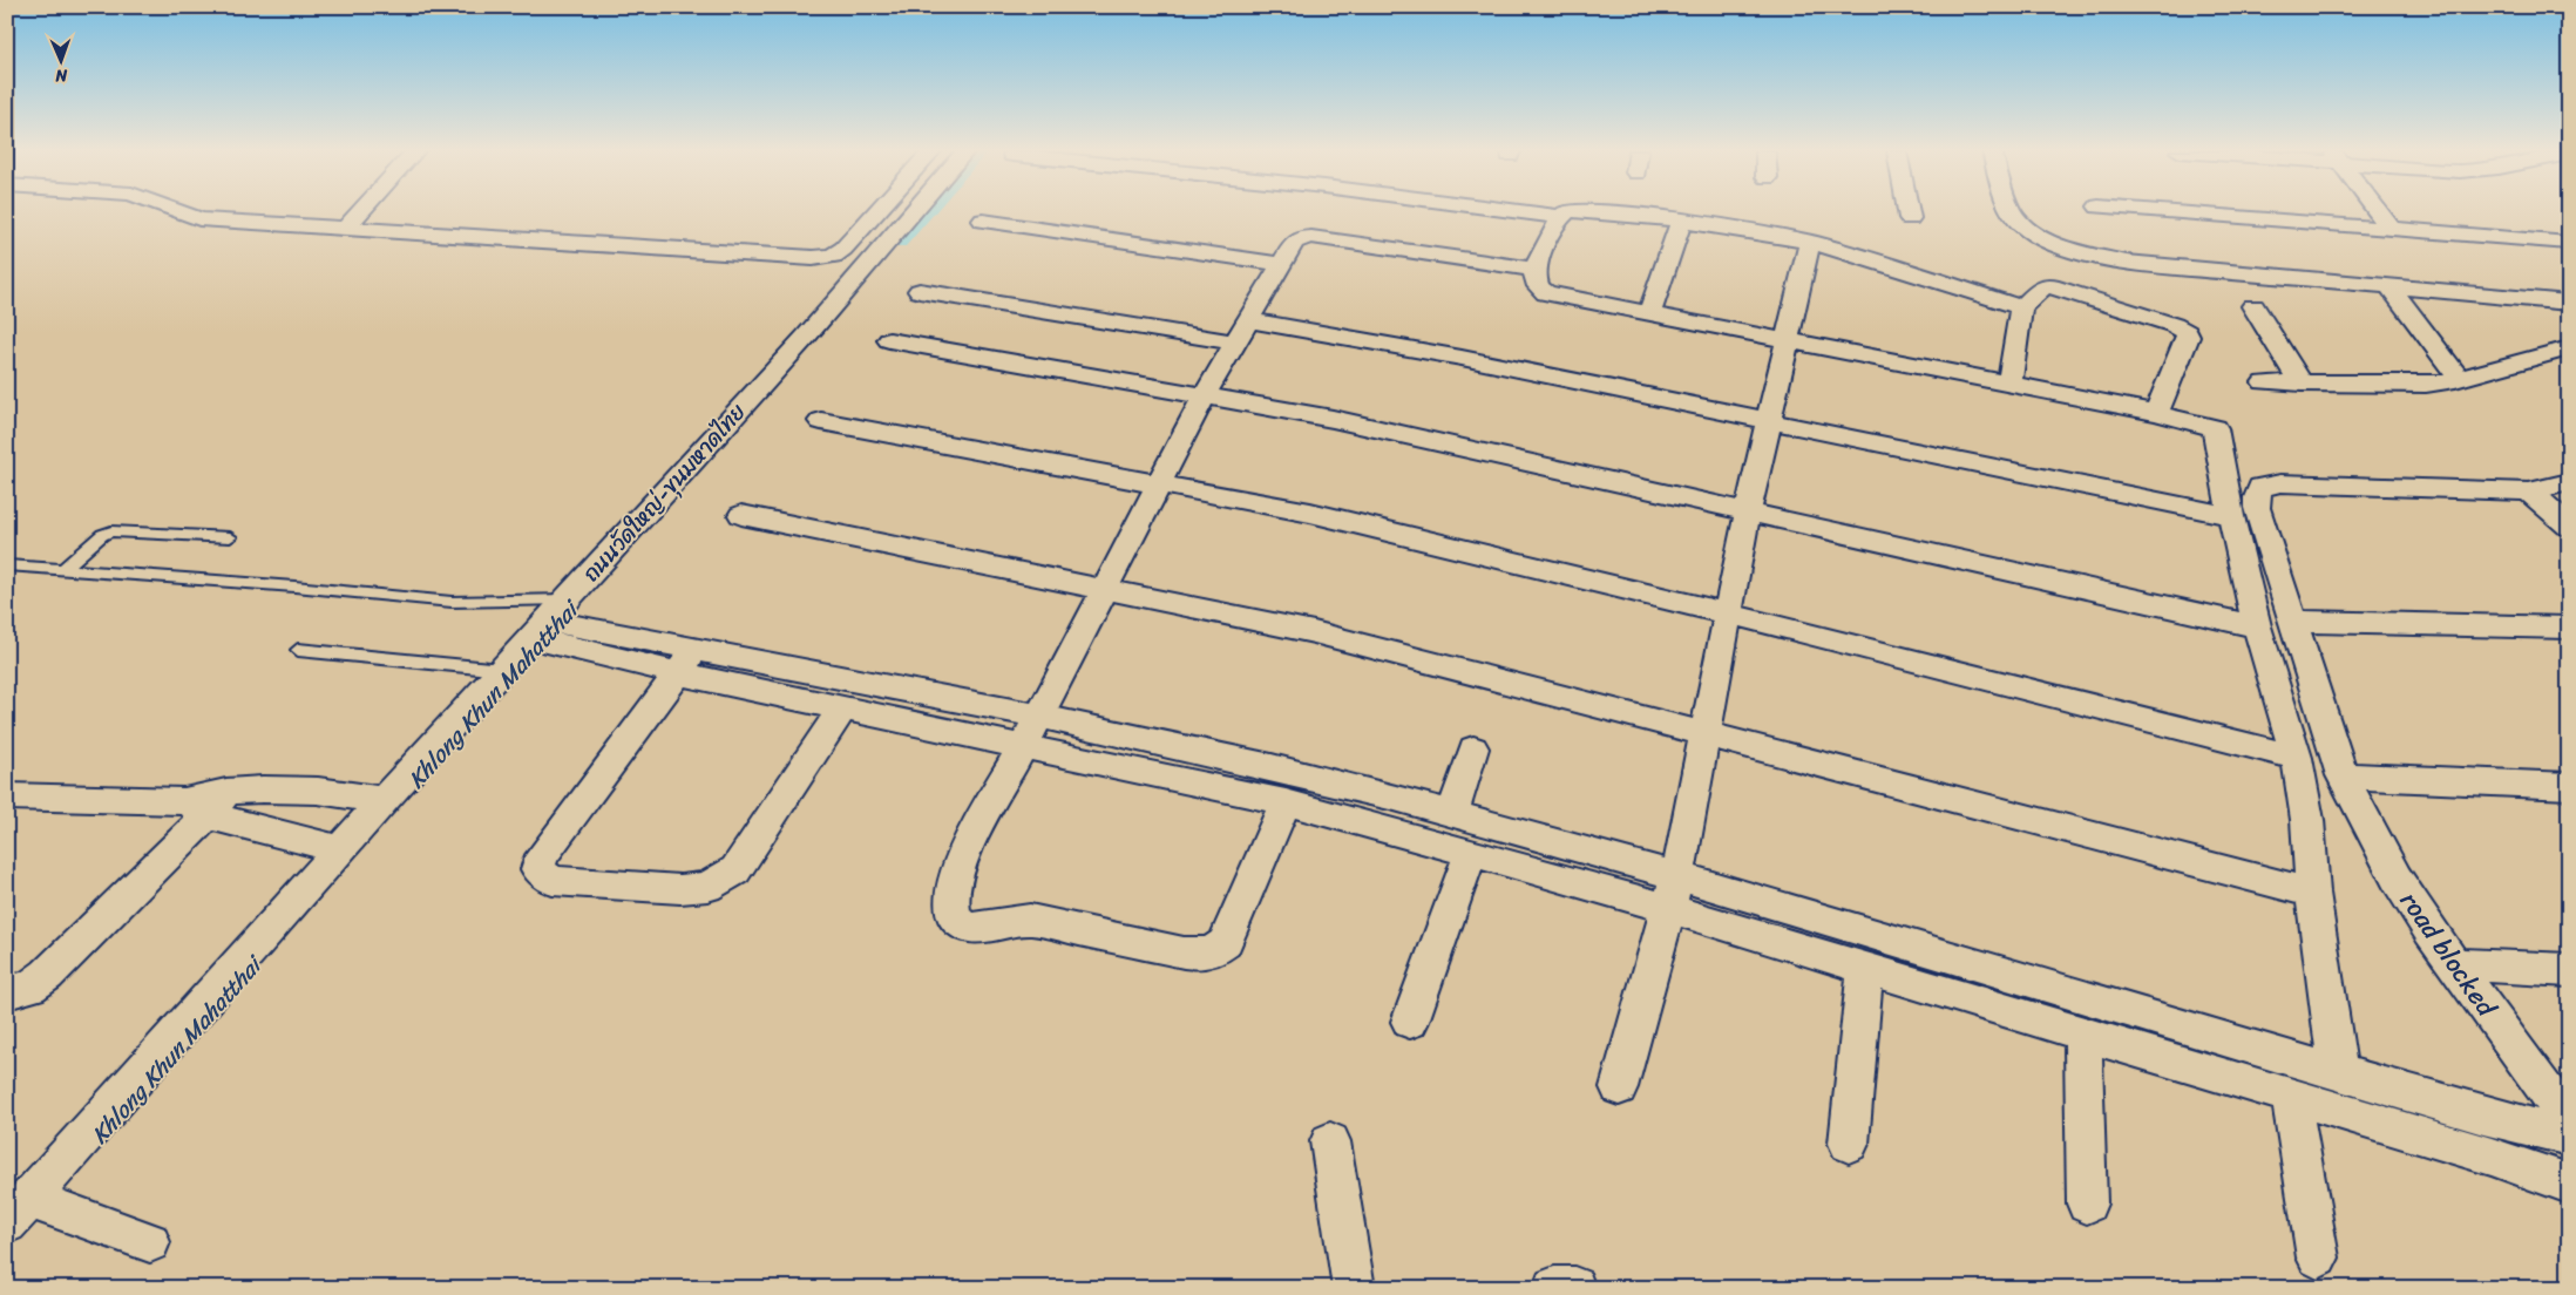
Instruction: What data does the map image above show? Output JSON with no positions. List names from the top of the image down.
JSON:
{
  "streets": {
    "street": ["ถนนวัดใหญ่-ขุนมหาดไทย", "road blocked"]
  },
  "water": ["Khlong Khun Mahatthai"],
  "north": "bottom"
}
